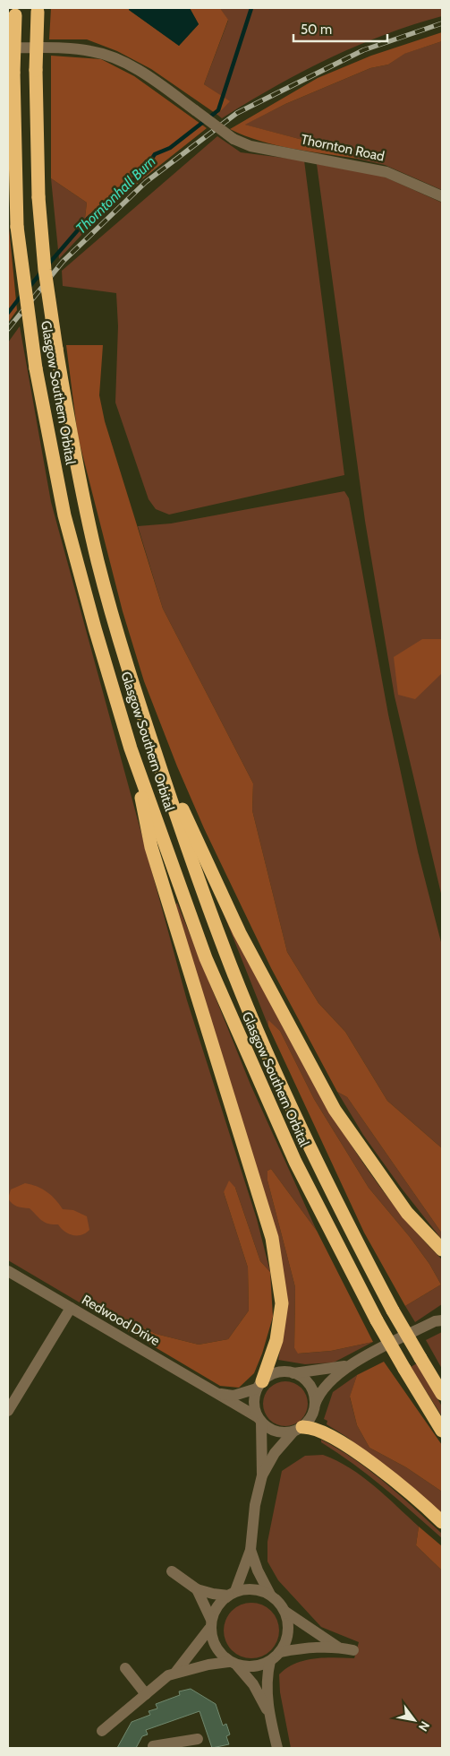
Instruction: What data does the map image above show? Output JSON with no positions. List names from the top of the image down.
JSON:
{
  "streets": {
    "highway": ["Glasgow Southern Orbital"],
    "street": ["Thornton Road", "Redwood Drive"]
  },
  "water": ["Thorntonhall Burn"],
  "scale_bar": "50 m",
  "north": "bottom right"
}
